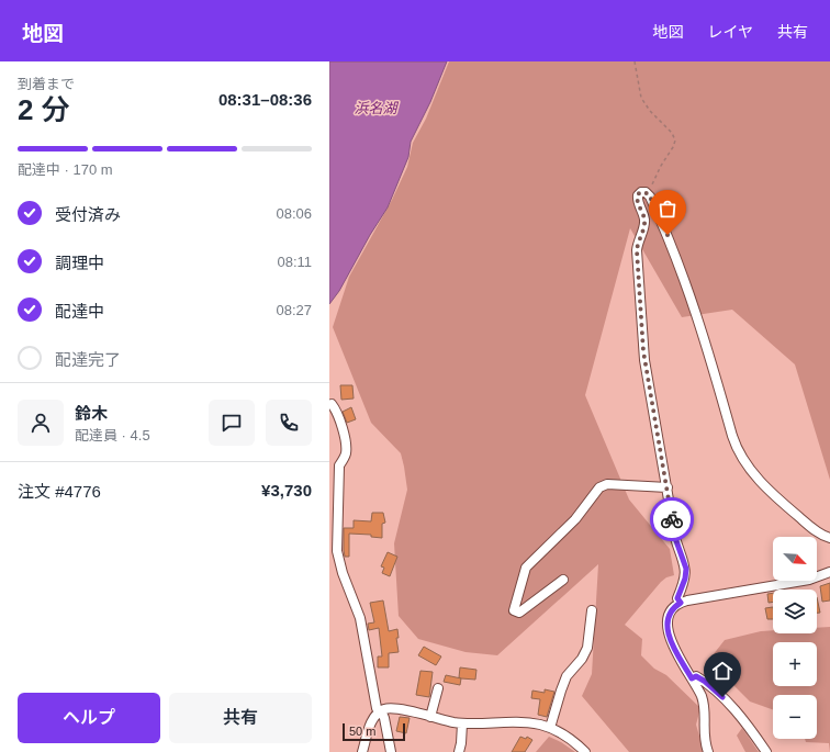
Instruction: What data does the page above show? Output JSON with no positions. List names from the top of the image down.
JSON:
{
  "water": ["浜名湖"],
  "scale_bar": "50 m",
  "north": "bottom right",
  "page": {
    "header": "地図",
    "nav": ["地図", "レイヤ", "共有"],
    "heading": ["2 分", "到着まで", "08:31–08:36"],
    "panel": [
      "鈴木",
      "配達員 · 4.5",
      "注文 #4776",
      "¥3,730"
    ],
    "bar": "配達中 · 170 m",
    "list": [
      ["受付済み", "08:06"],
      ["調理中", "08:11"],
      ["配達中", "08:27"],
      "配達完了"
    ],
    "map_buttons": ["+", "−"],
    "buttons": ["ヘルプ", "共有"],
    "scale": "50 m"
  }
}
